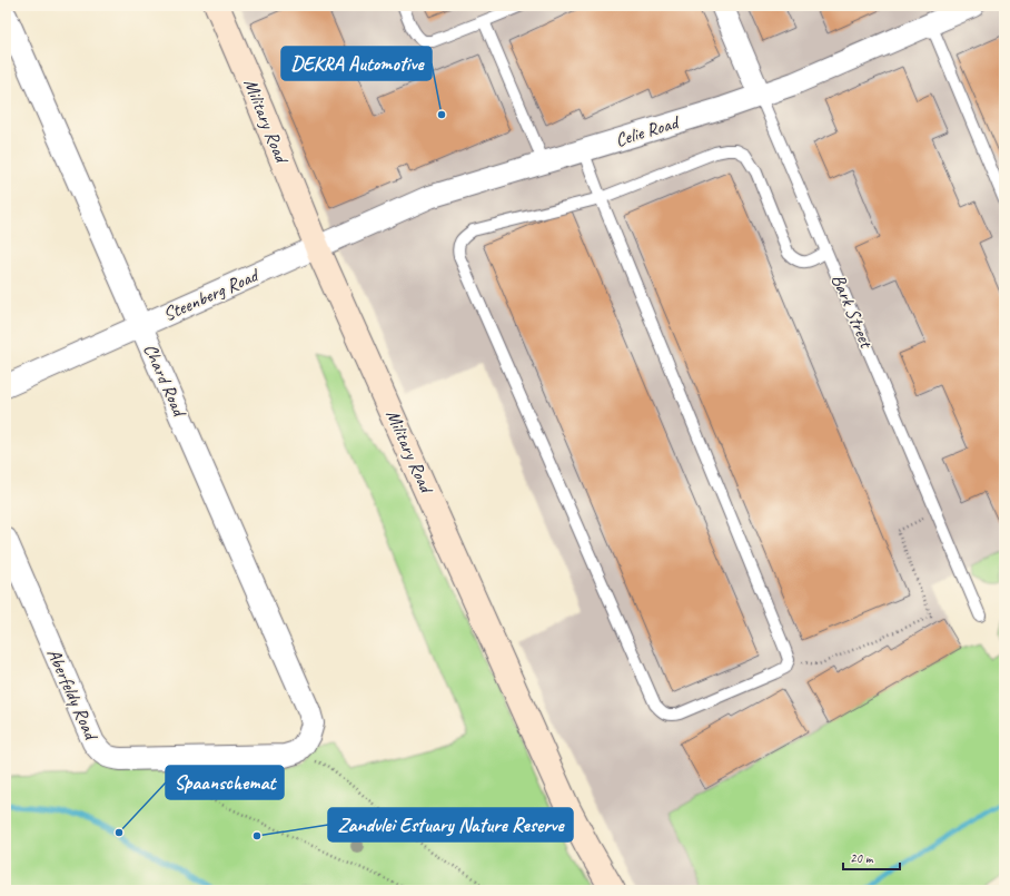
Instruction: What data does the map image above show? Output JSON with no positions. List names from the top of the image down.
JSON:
{
  "streets": {
    "main road": ["Military Road"],
    "street": [
      "Celie Road",
      "Steenberg Road",
      "Bark Street",
      "Chard Road",
      "Aberfeldy Road"
    ]
  },
  "crossings": [
    ["Military Road", "Celie Road"],
    ["Military Road", "Steenberg Road"],
    ["Celie Road", "Steenberg Road"],
    ["Celie Road", "Bark Street"],
    ["Steenberg Road", "Chard Road"],
    ["Chard Road", "Aberfeldy Road"]
  ],
  "places": ["DEKRA Automotive", "Spaanschemat", "Zandvlei Estuary Nature Reserve"],
  "scale_bar": "20 m"
}
